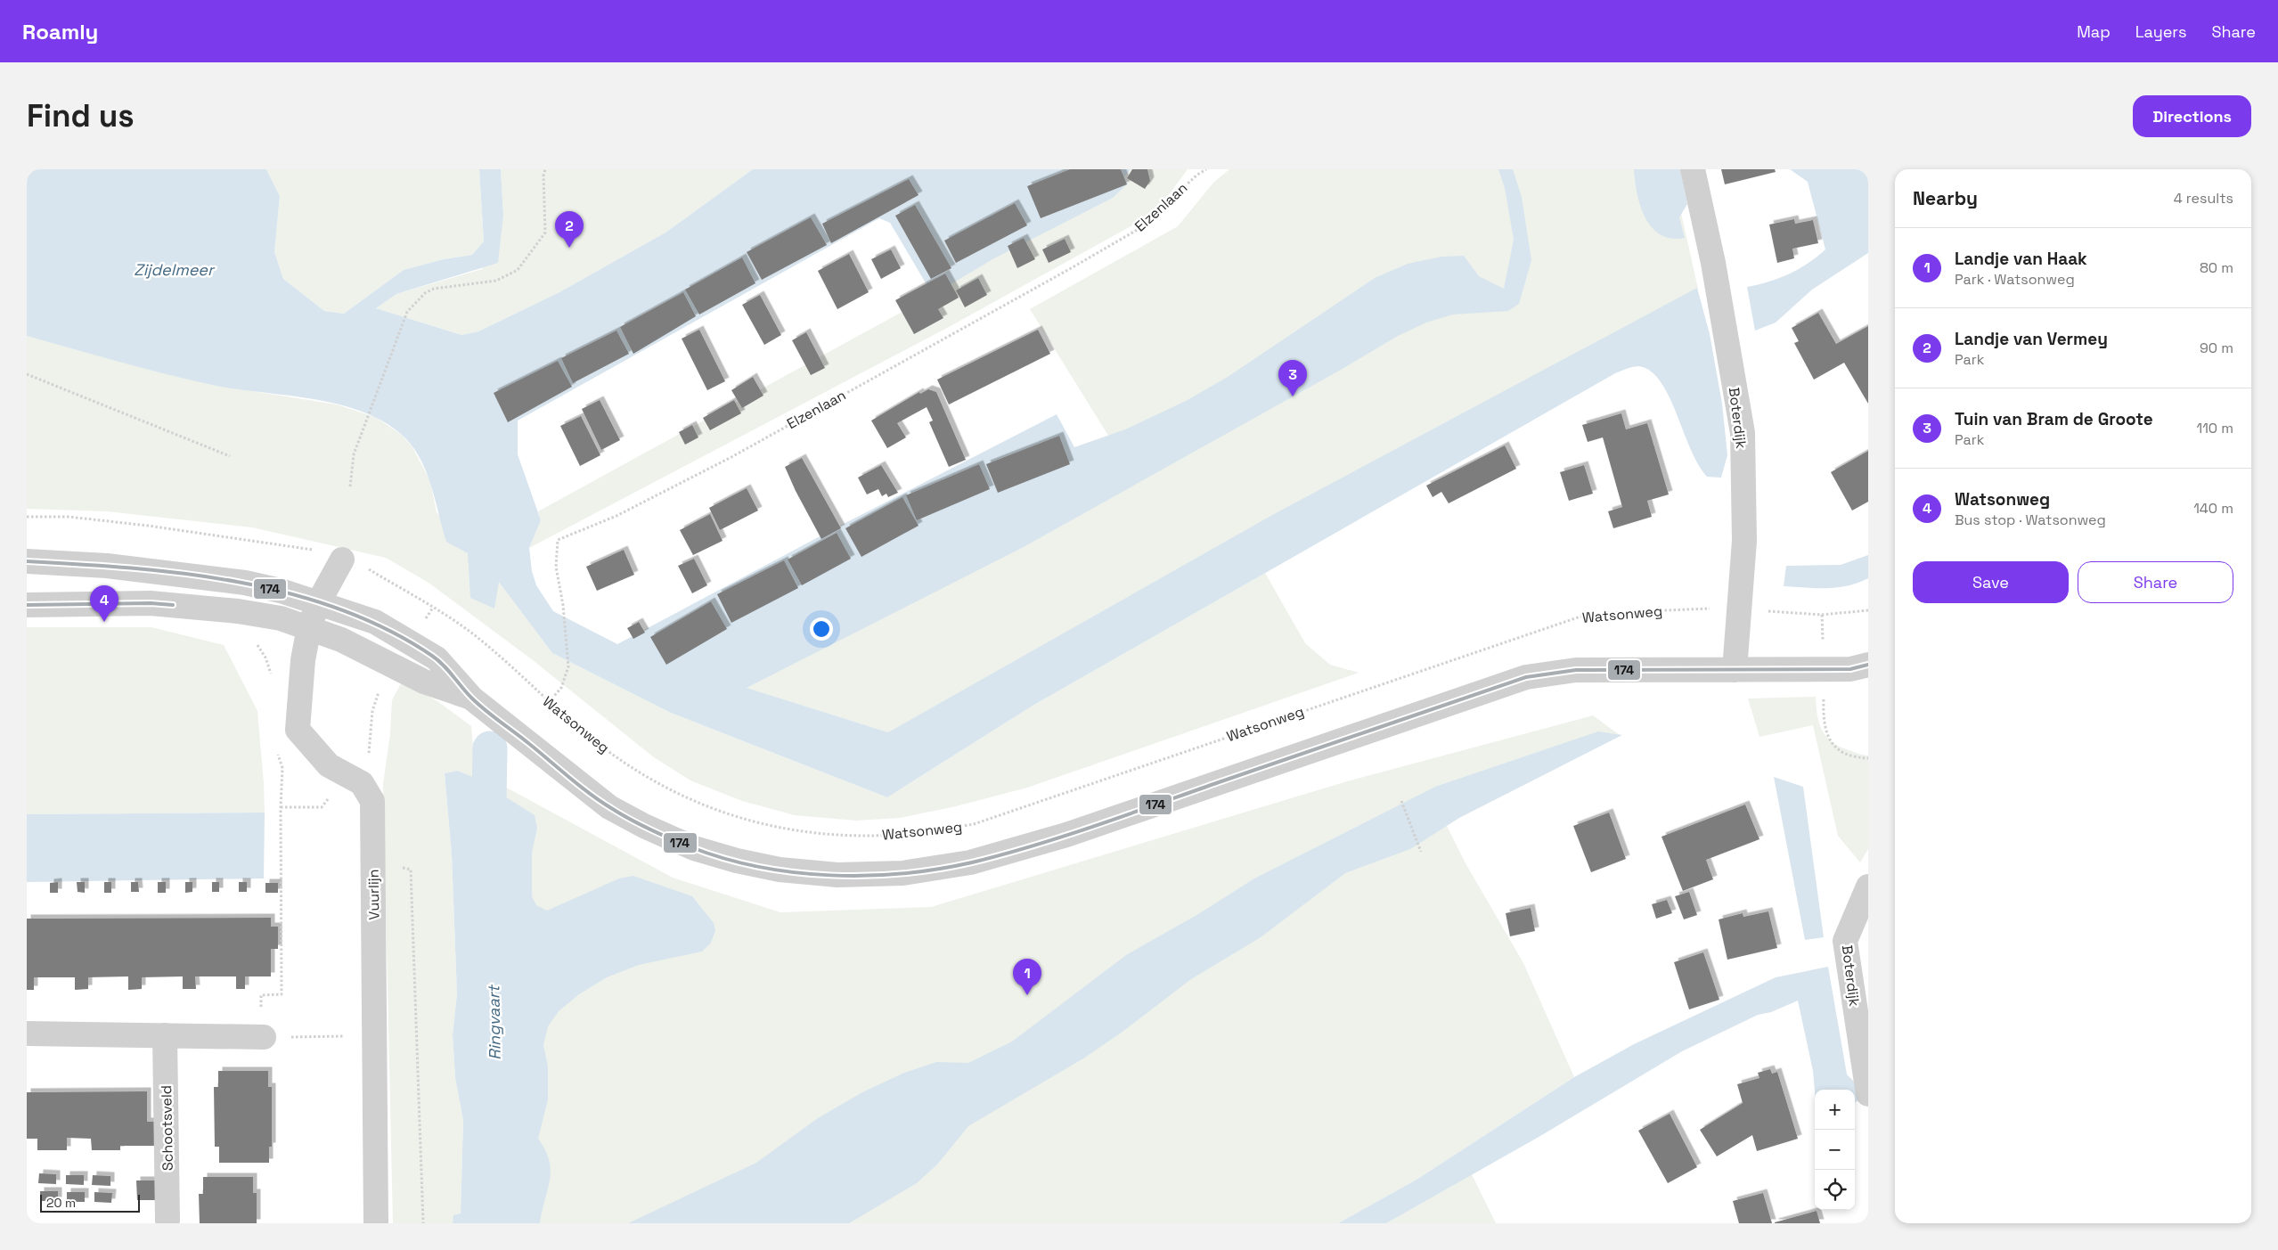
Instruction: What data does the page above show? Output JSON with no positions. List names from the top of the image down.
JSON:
{
  "streets": {
    "street": ["Boterdijk", "Vuurlijn", "Schootsveld"],
    "path": ["Elzenlaan", "Watsonweg"]
  },
  "crossings": [
    ["Elzenlaan", "Watsonweg"],
    ["Boterdijk", "Watsonweg"]
  ],
  "water": ["Zijdelmeer", "Ringvaart"],
  "lines": ["transit line 174"],
  "scale_bar": "20 m",
  "page": {
    "header": "Roamly",
    "nav": ["Map", "Layers", "Share"],
    "buttons": [
      "Directions",
      ["Save", "Share"]
    ],
    "title": "Find us",
    "heading": ["Nearby", "4 results"],
    "pins": [
      "2",
      "3",
      "4",
      "1"
    ],
    "list": [
      {
        "mark": "1",
        "name": "Landje van Haak",
        "note": "Park · Watsonweg",
        "value": "80 m"
      },
      {
        "mark": "2",
        "name": "Landje van Vermey",
        "note": "Park",
        "value": "90 m"
      },
      {
        "mark": "3",
        "name": "Tuin van Bram de Groote",
        "note": "Park",
        "value": "110 m"
      },
      {
        "mark": "4",
        "name": "Watsonweg",
        "note": "Bus stop · Watsonweg",
        "value": "140 m"
      }
    ],
    "map_buttons": ["+", "−"],
    "scale": "20 m"
  }
}
